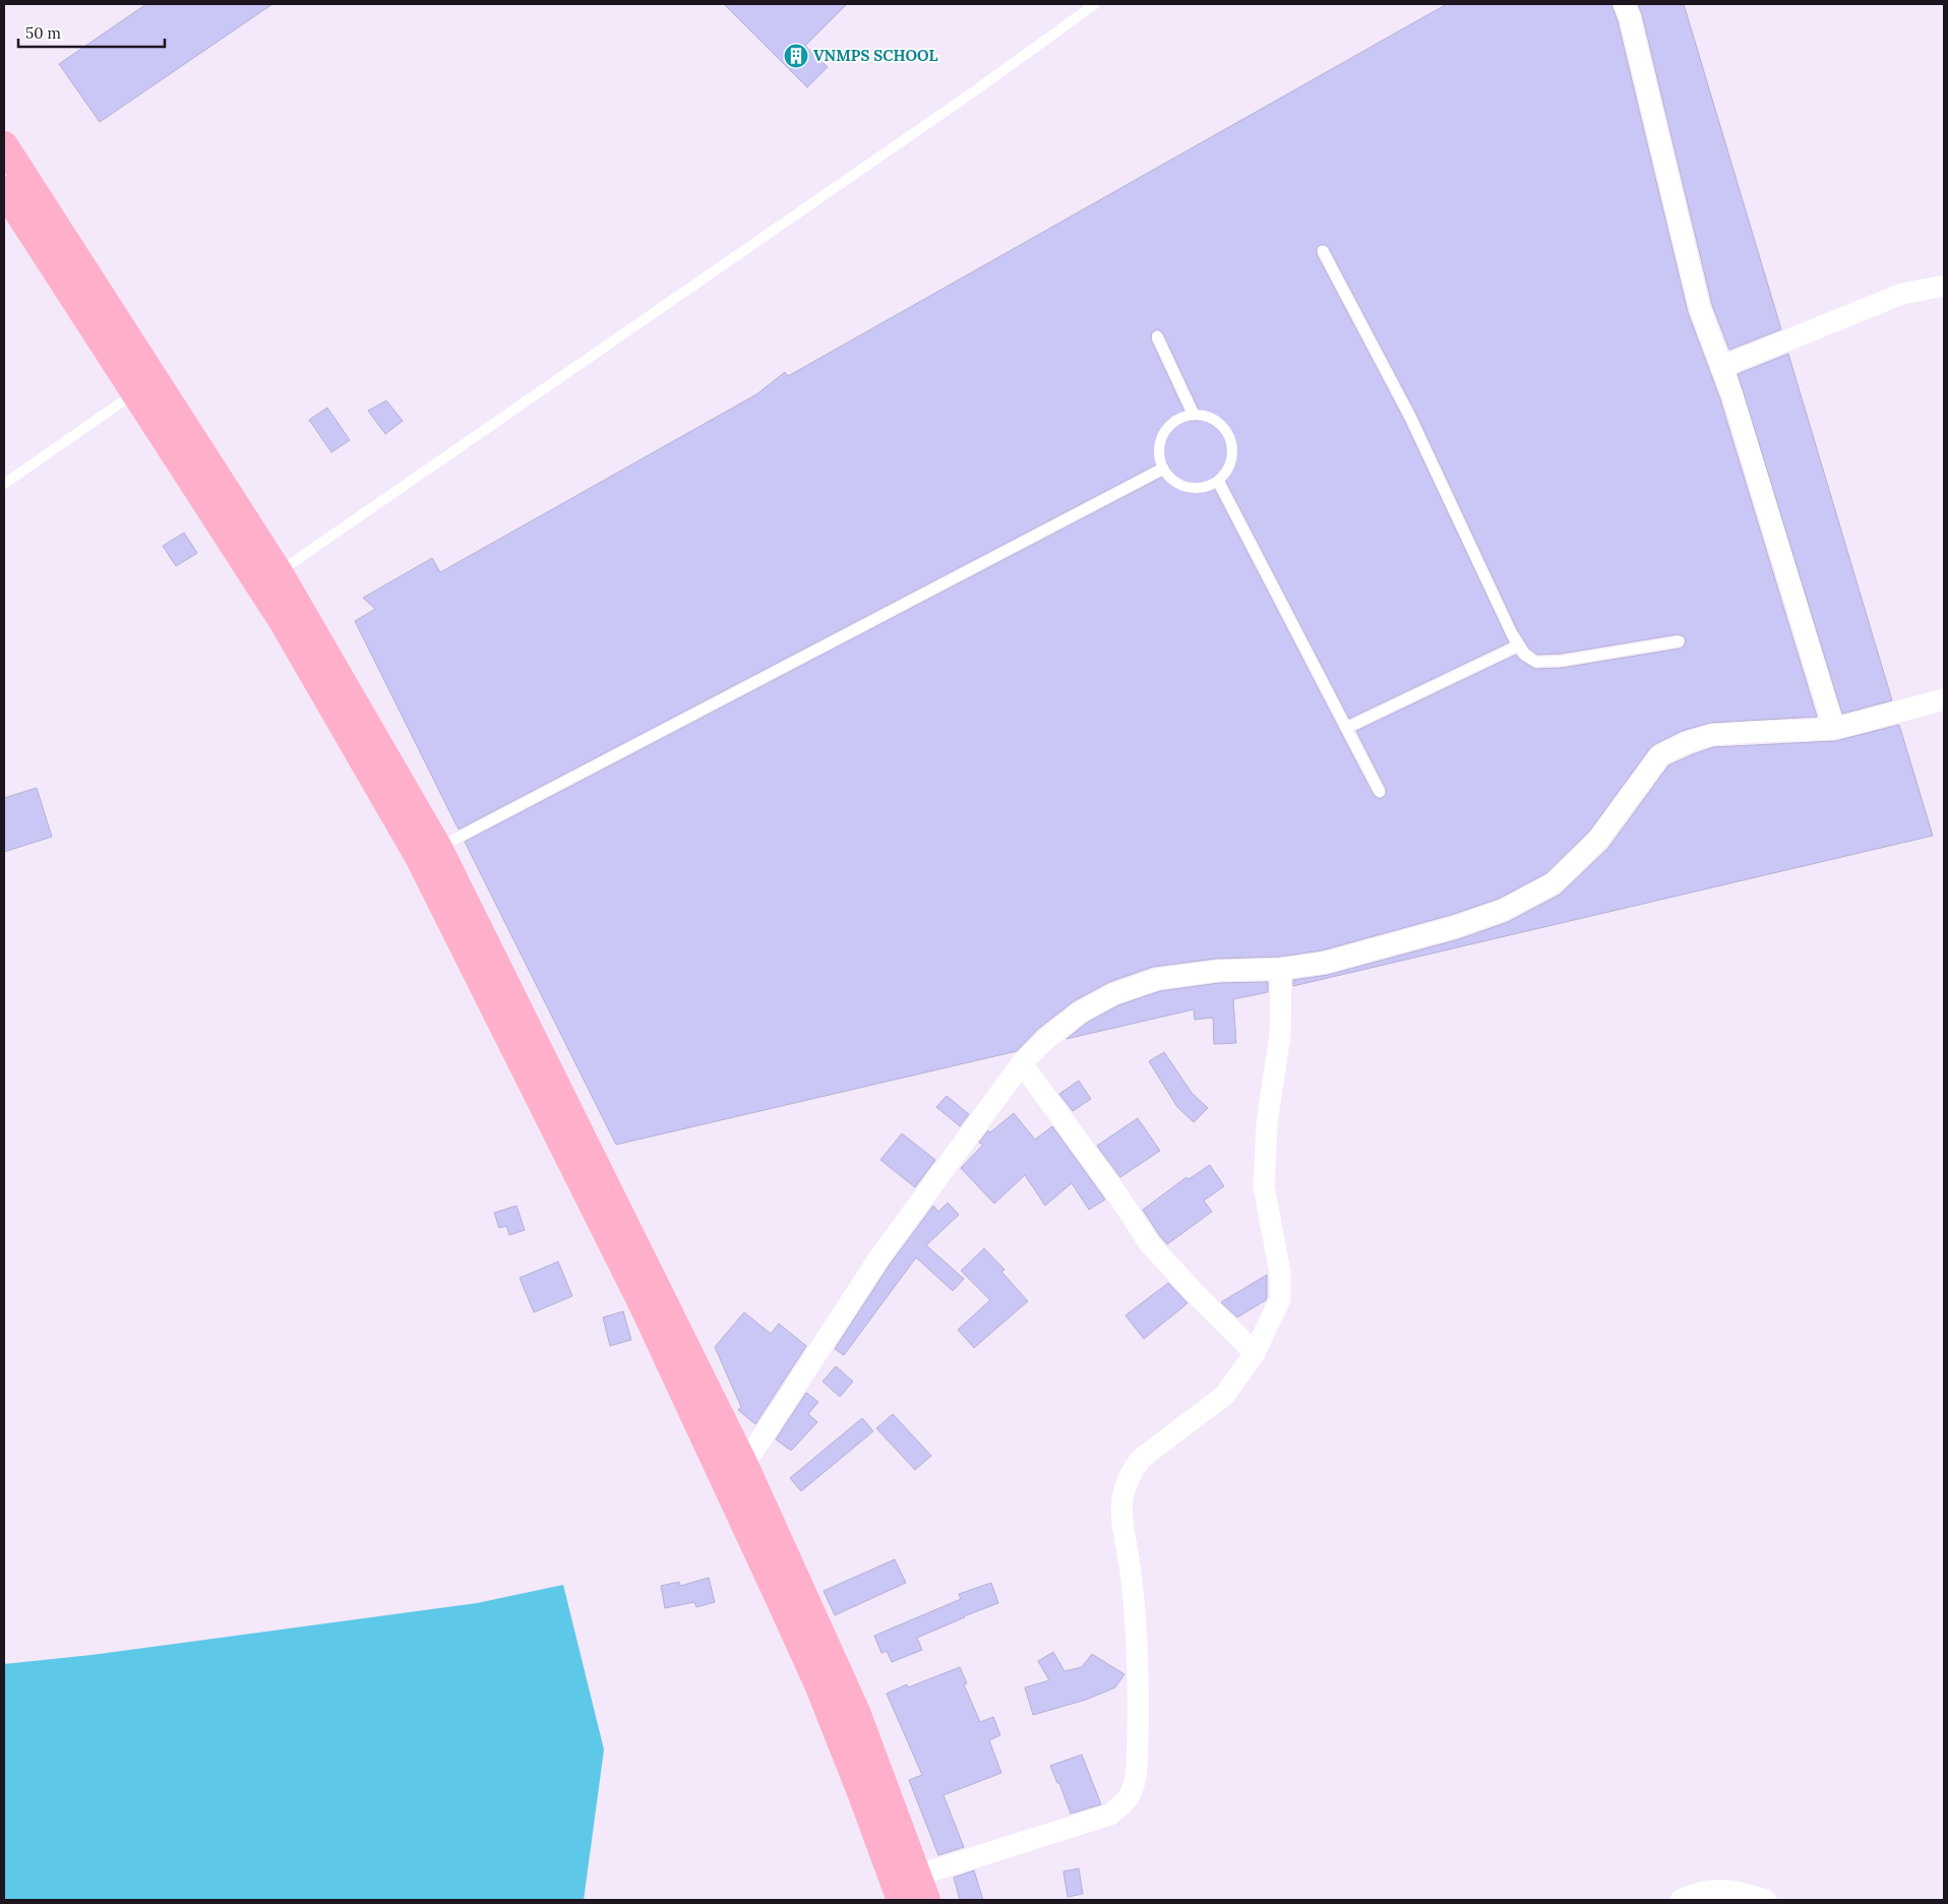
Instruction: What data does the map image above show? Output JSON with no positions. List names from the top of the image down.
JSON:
{
  "places": {
    "building": ["VNMPS SCHOOL"]
  },
  "scale_bar": "50 m"
}
